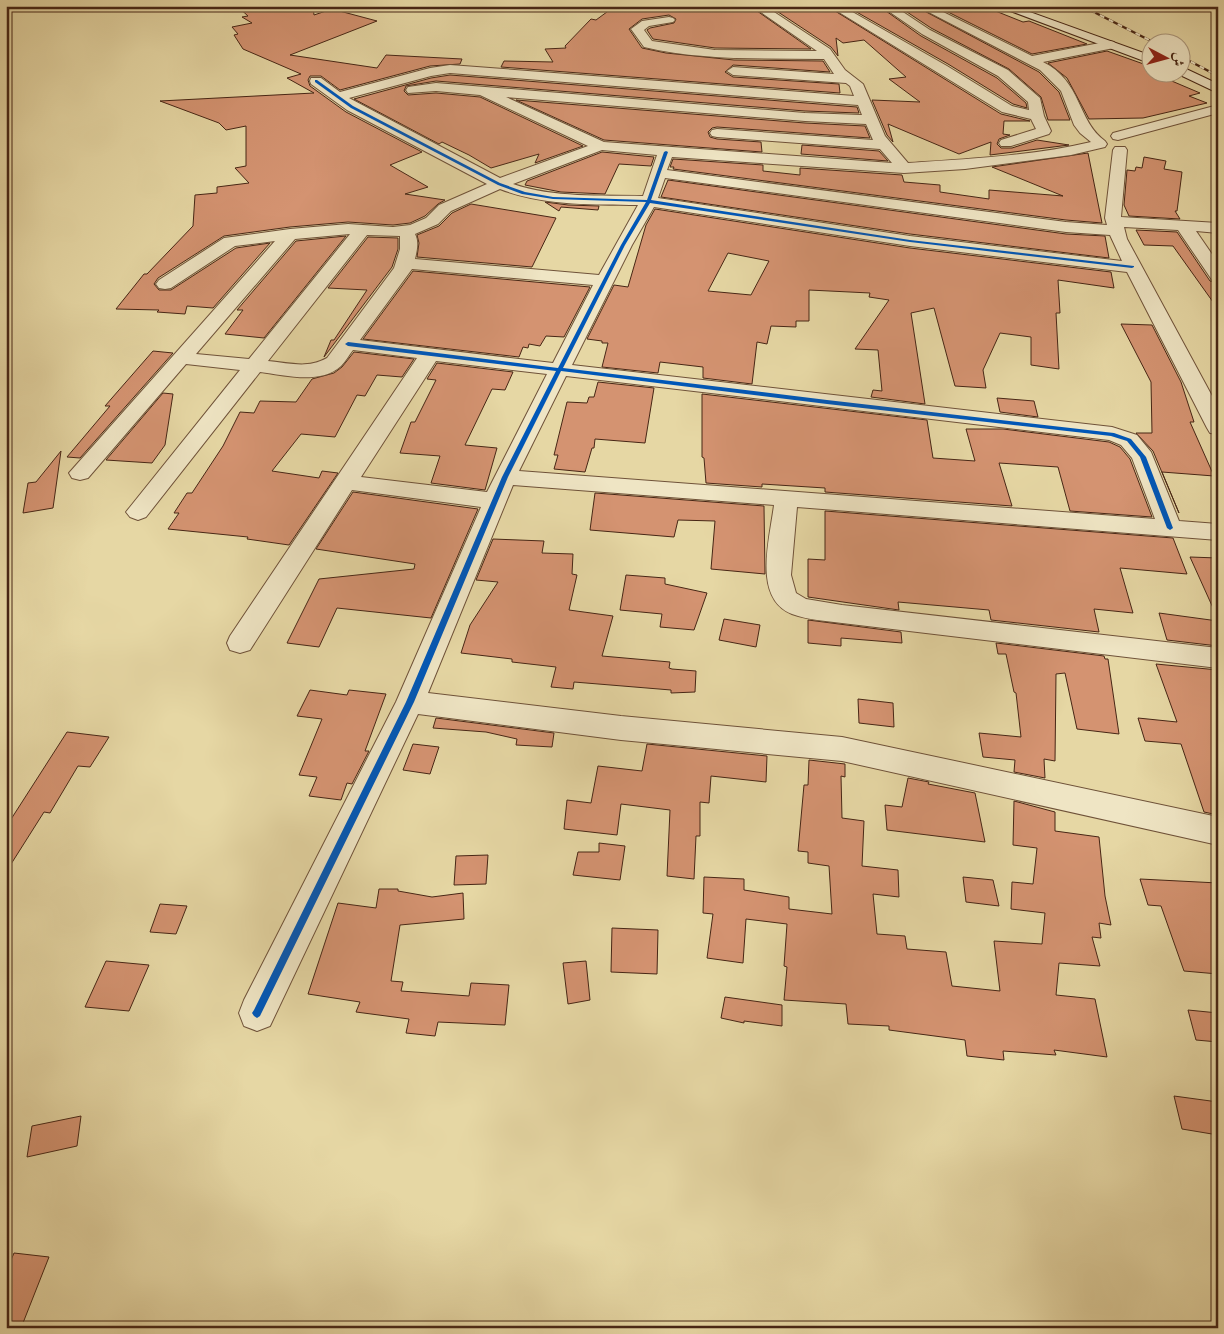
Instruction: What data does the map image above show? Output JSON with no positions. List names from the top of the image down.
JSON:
{
  "north": "right"
}
